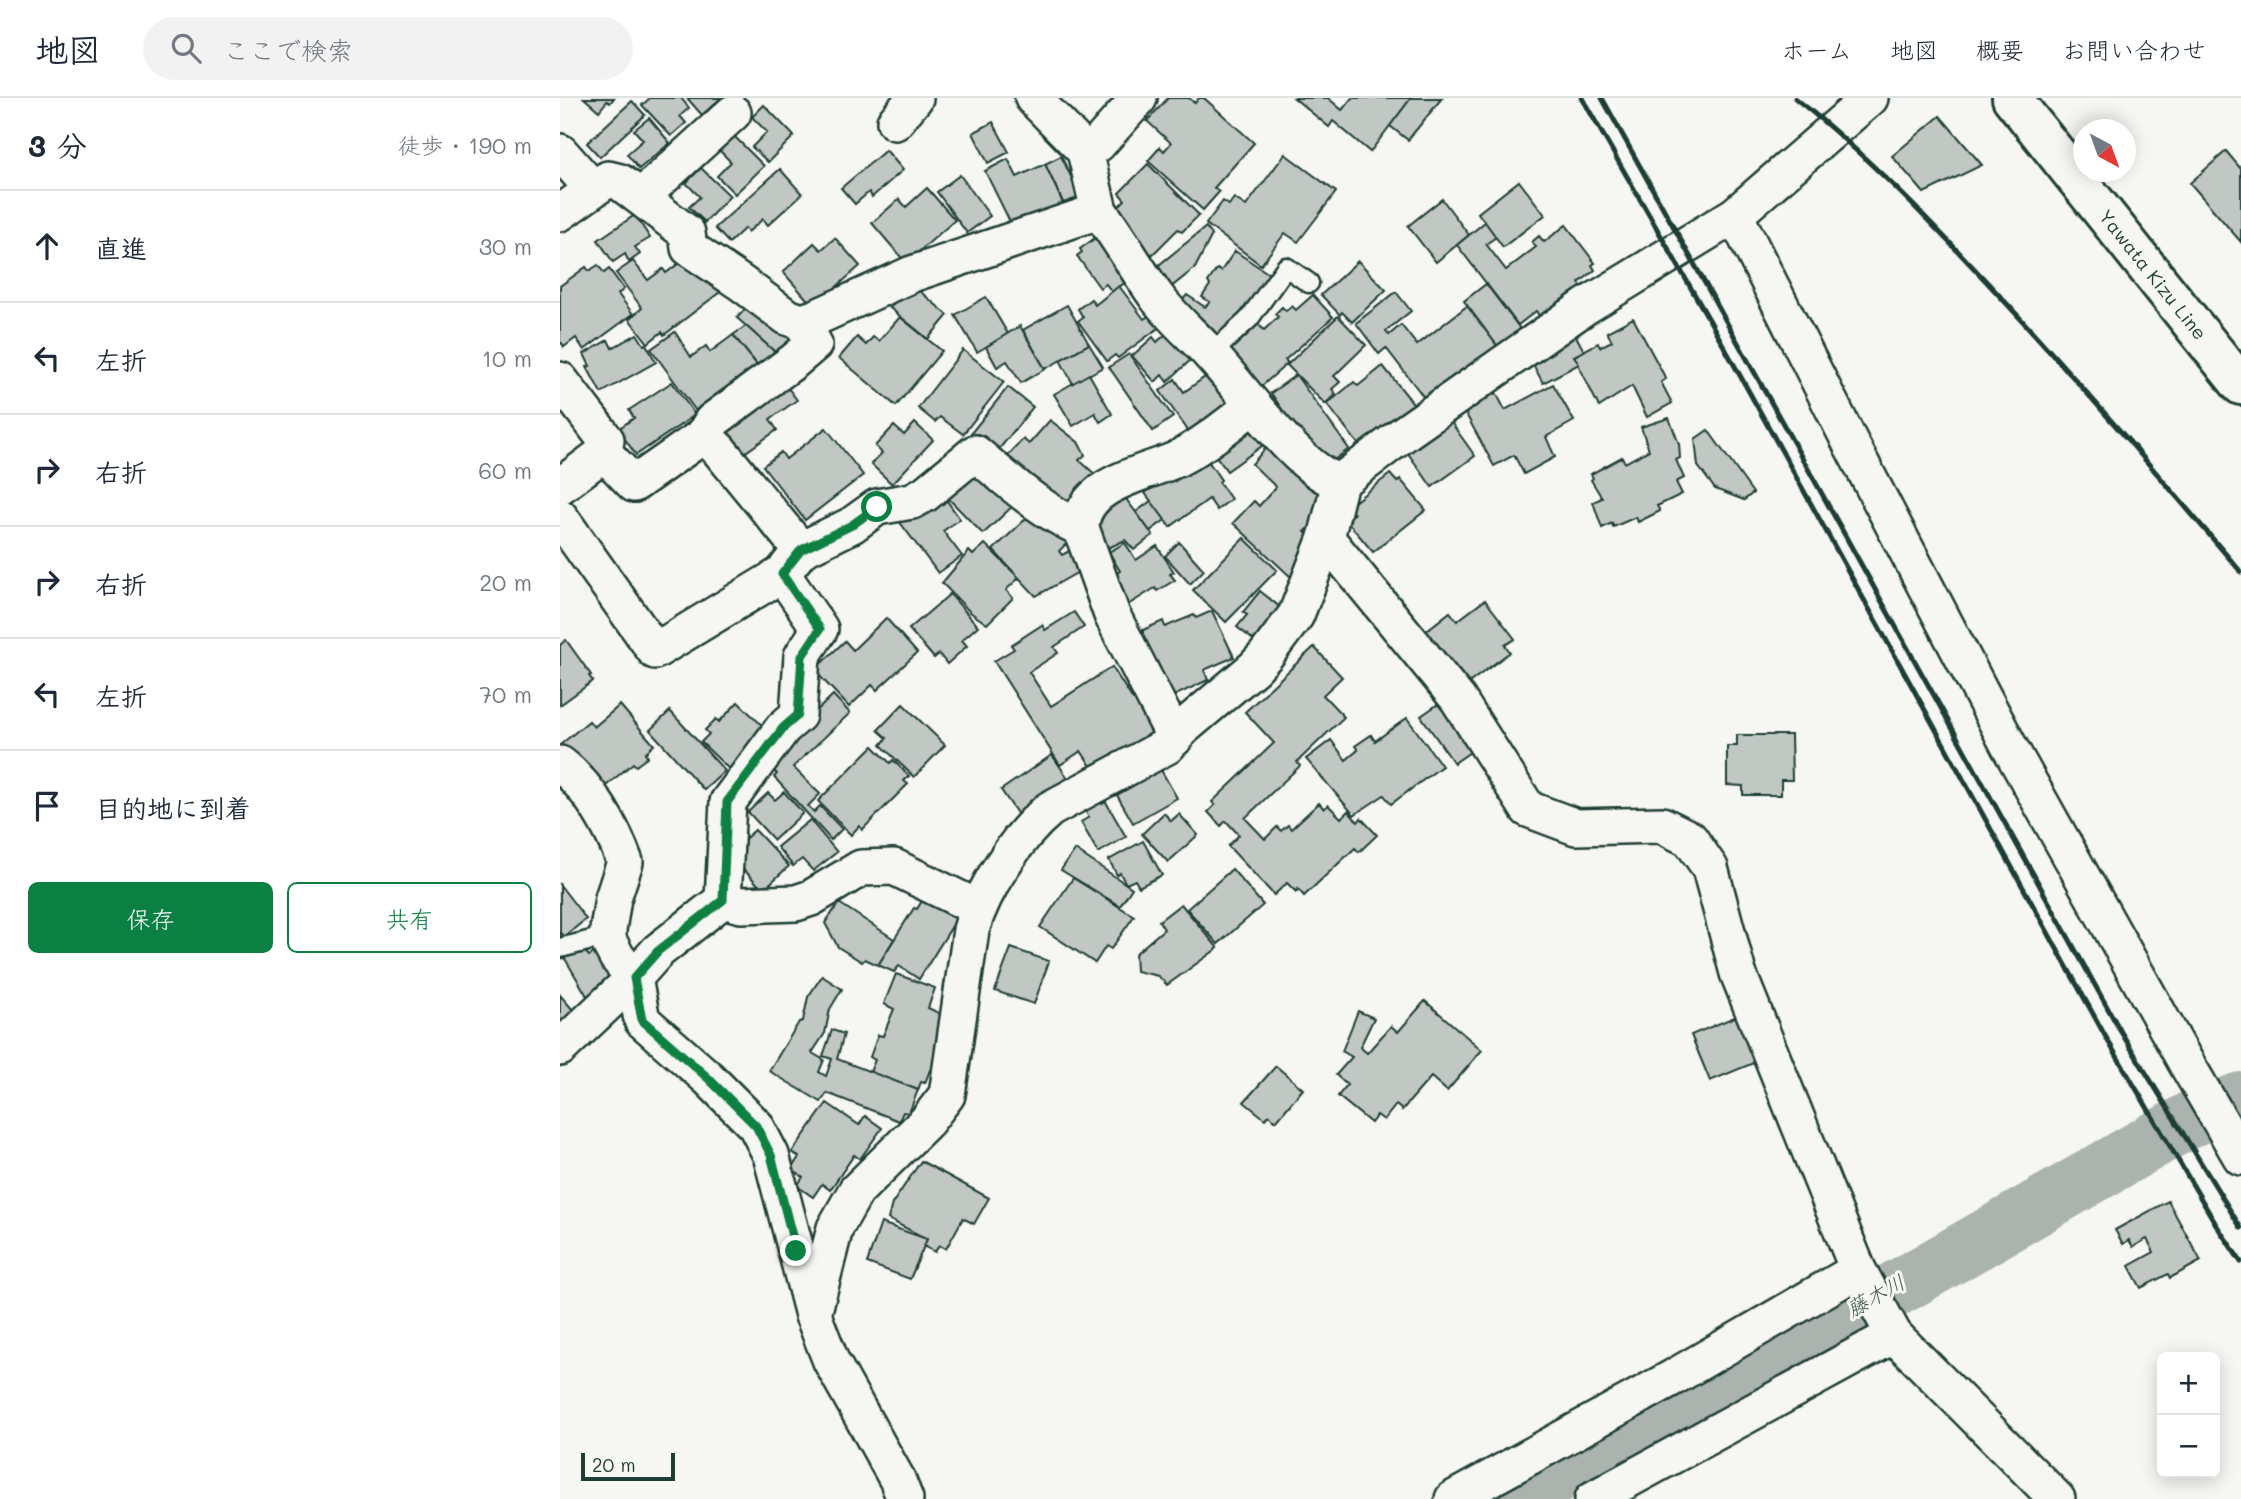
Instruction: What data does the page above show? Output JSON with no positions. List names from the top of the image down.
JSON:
{
  "streets": {
    "main road": ["Yawata Kizu Line"]
  },
  "water": ["藤木川"],
  "scale_bar": "20 m",
  "north": "bottom right",
  "page": {
    "header": "地図",
    "search": "ここで検索",
    "nav": [
      "ホーム",
      "地図",
      "概要",
      "お問い合わせ"
    ],
    "heading": ["3 分", "徒歩 · 190 m"],
    "list": [
      ["直進", "30 m"],
      ["左折", "10 m"],
      ["右折", "60 m"],
      ["右折", "20 m"],
      ["左折", "70 m"],
      "目的地に到着"
    ],
    "buttons": ["保存", "共有"],
    "map_buttons": ["+", "−"],
    "scale": "20 m"
  }
}
